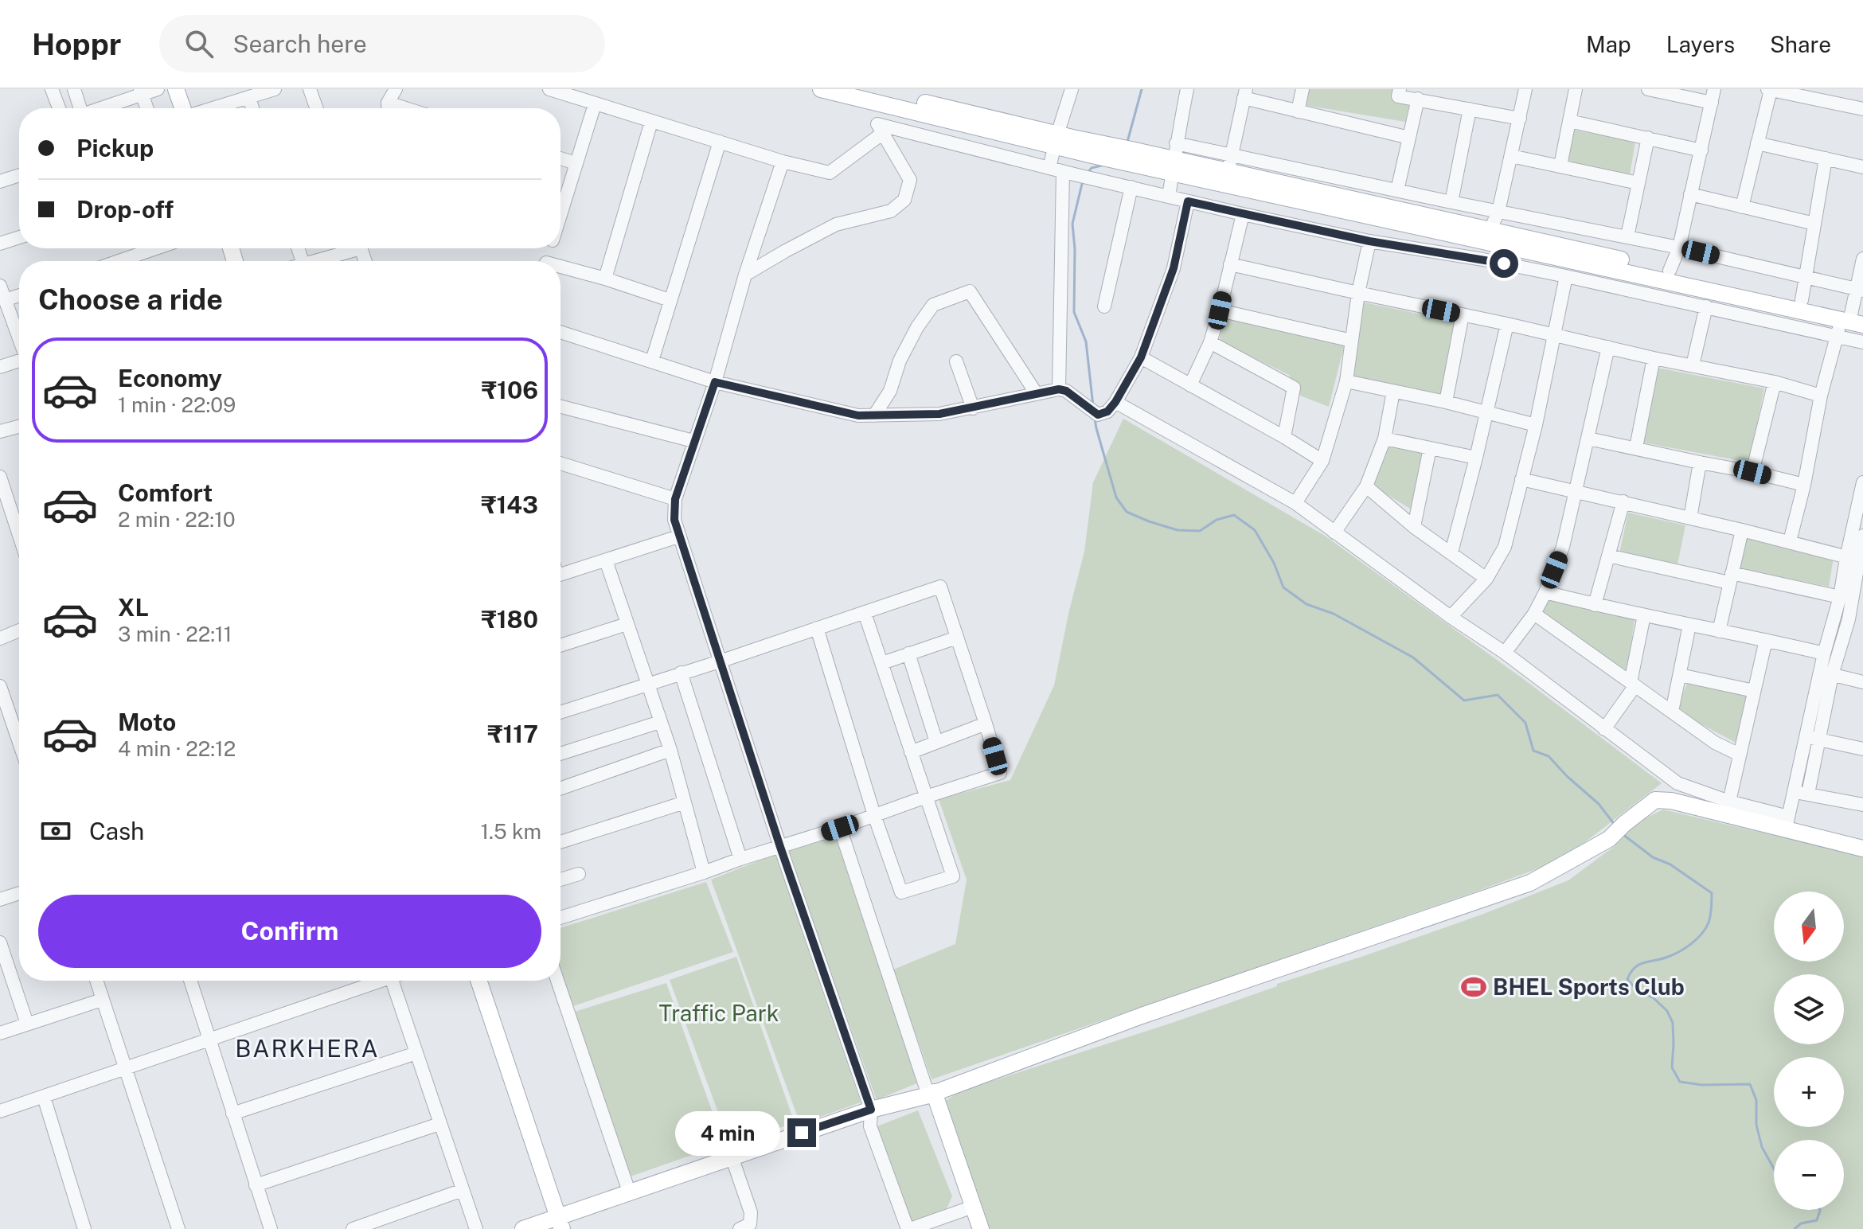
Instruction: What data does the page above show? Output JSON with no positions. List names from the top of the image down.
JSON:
{
  "districts": ["BARKHERA"],
  "parks": ["Traffic Park"],
  "places": {
    "sports": ["BHEL Sports Club"]
  },
  "north": "bottom",
  "page": {
    "header": "Hoppr",
    "search": "Search here",
    "nav": ["Map", "Layers", "Share"],
    "banner": ["Pickup", "Drop-off"],
    "heading": "Choose a ride",
    "list": [
      {
        "name": "Economy",
        "note": "1 min · 22:09",
        "value": "₹106"
      },
      {
        "name": "Comfort",
        "note": "2 min · 22:10",
        "value": "₹143"
      },
      {
        "name": "XL",
        "note": "3 min · 22:11",
        "value": "₹180"
      },
      {
        "name": "Moto",
        "note": "4 min · 22:12",
        "value": "₹117"
      }
    ],
    "pay": ["Cash", "1.5 km"],
    "buttons": "Confirm",
    "map_buttons": ["+", "−"],
    "bubble": "4 min"
  }
}
